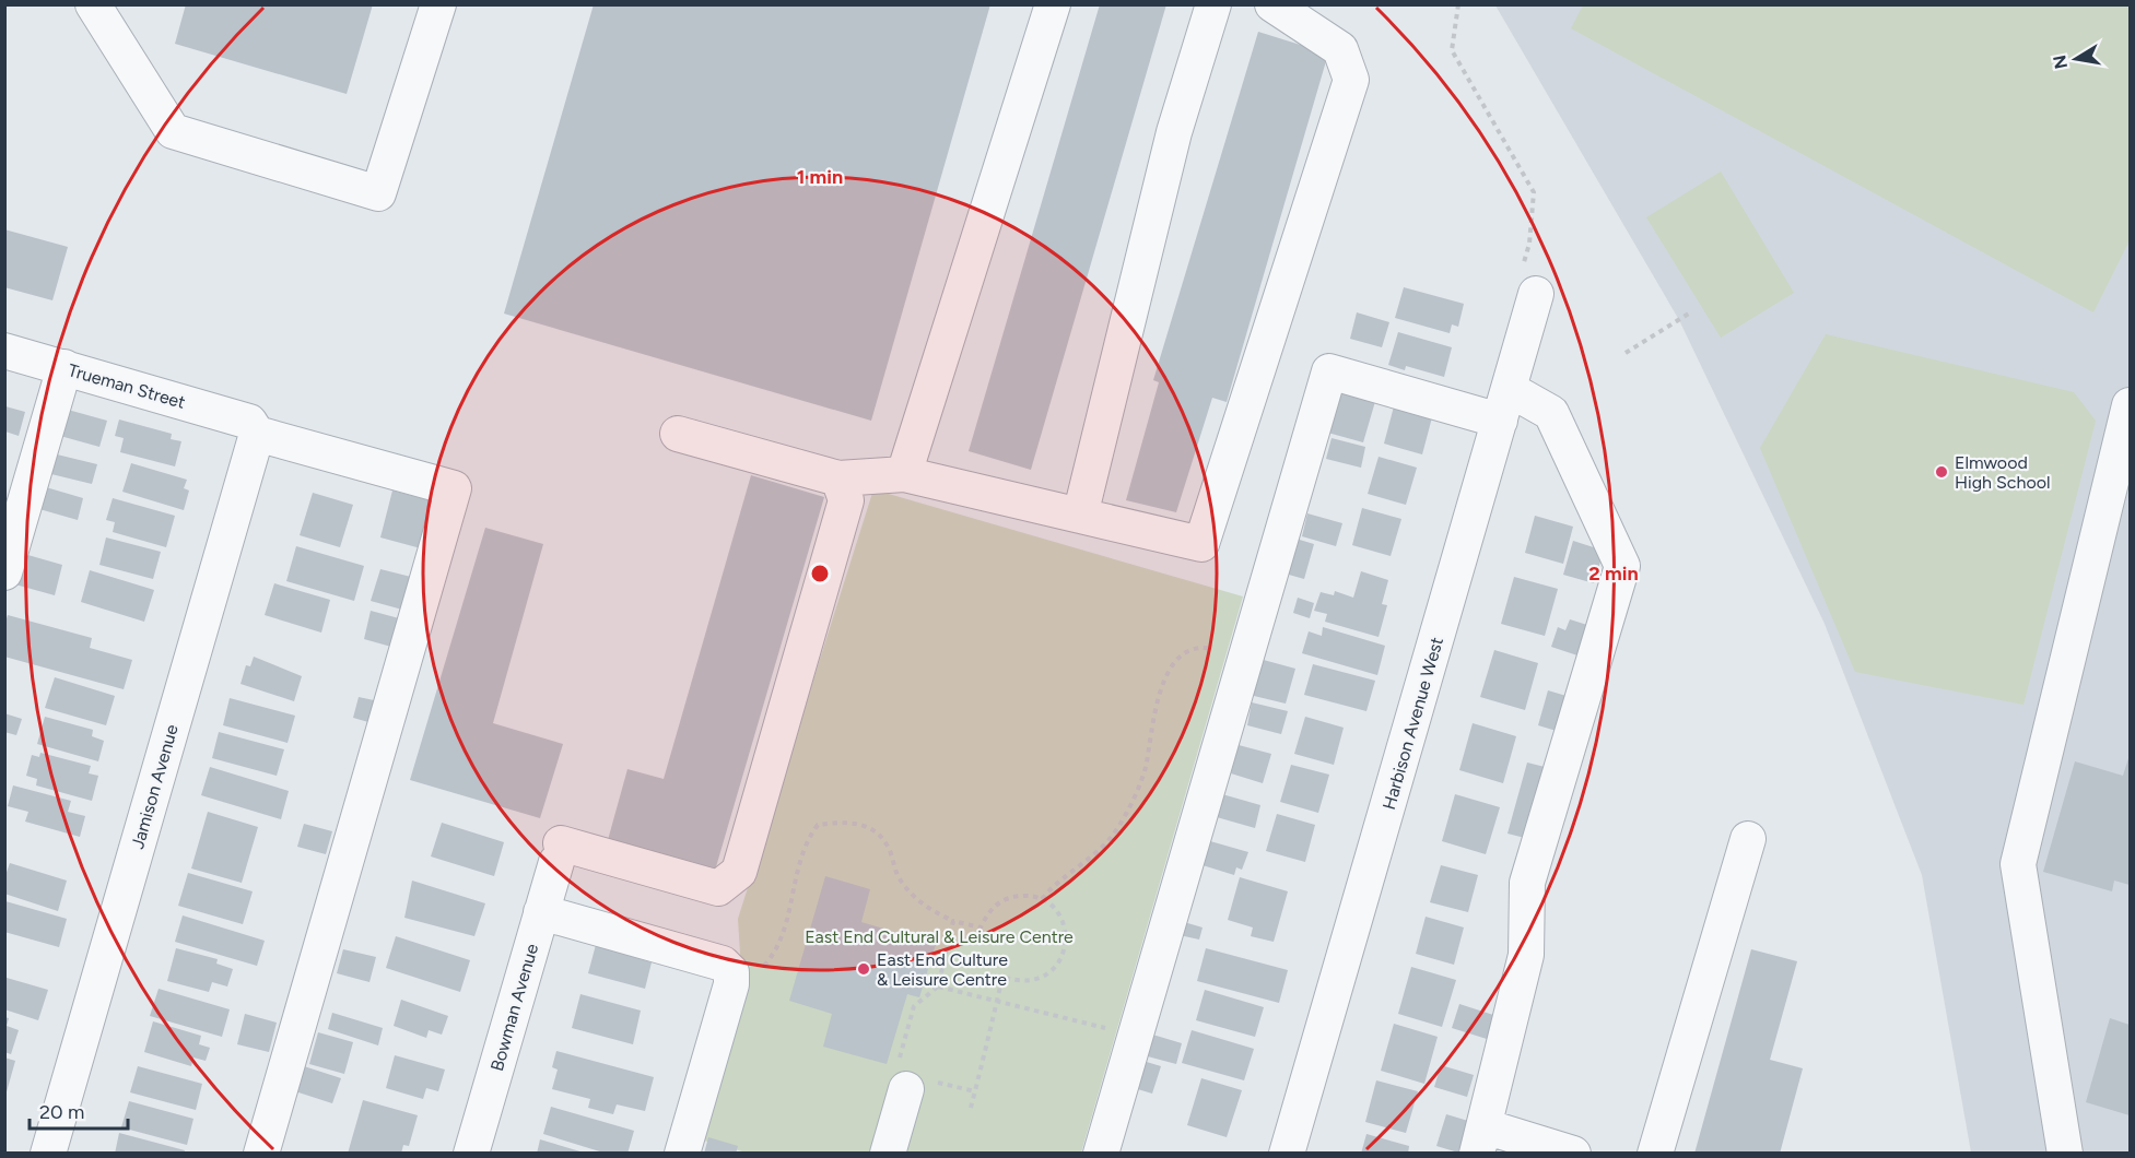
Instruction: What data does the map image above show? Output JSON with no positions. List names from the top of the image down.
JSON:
{
  "streets": {
    "street": [
      "Trueman Street",
      "Harbison Avenue West",
      "Jamison Avenue",
      "Bowman Avenue"
    ]
  },
  "crossings": [
    ["Trueman Street", "Jamison Avenue"]
  ],
  "parks": ["East End Cultural & Leisure Centre"],
  "places": ["Elmwood High School", "East End Culture & Leisure Centre"],
  "scale_bar": "20 m",
  "north": "left",
  "rings": ["1 min", "2 min"]
}
